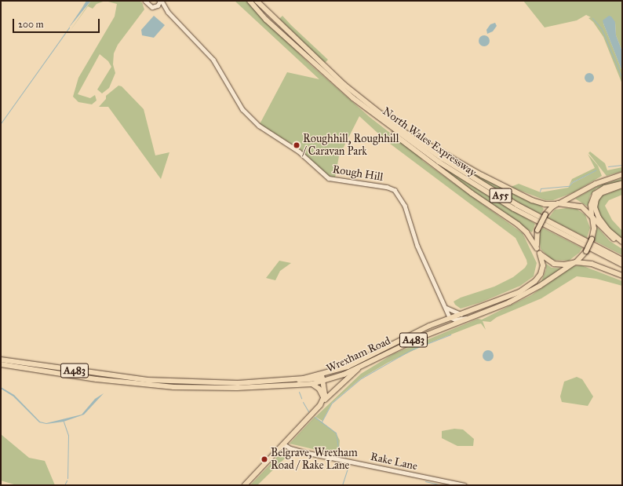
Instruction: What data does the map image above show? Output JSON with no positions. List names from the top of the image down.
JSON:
{
  "streets": {
    "highway": [
      "North Wales Expressway",
      "A55",
      "A483",
      "Wrexham Road"
    ],
    "street": ["Rough Hill", "Rake Lane"]
  },
  "crossings": [
    ["Rough Hill", "Wrexham Road"],
    ["A483", "Wrexham Road"]
  ],
  "places": ["Roughhill, Roughhill / Caravan Park", "Belgrave, Wrexham Road / Rake Lane"],
  "scale_bar": "200 m"
}
